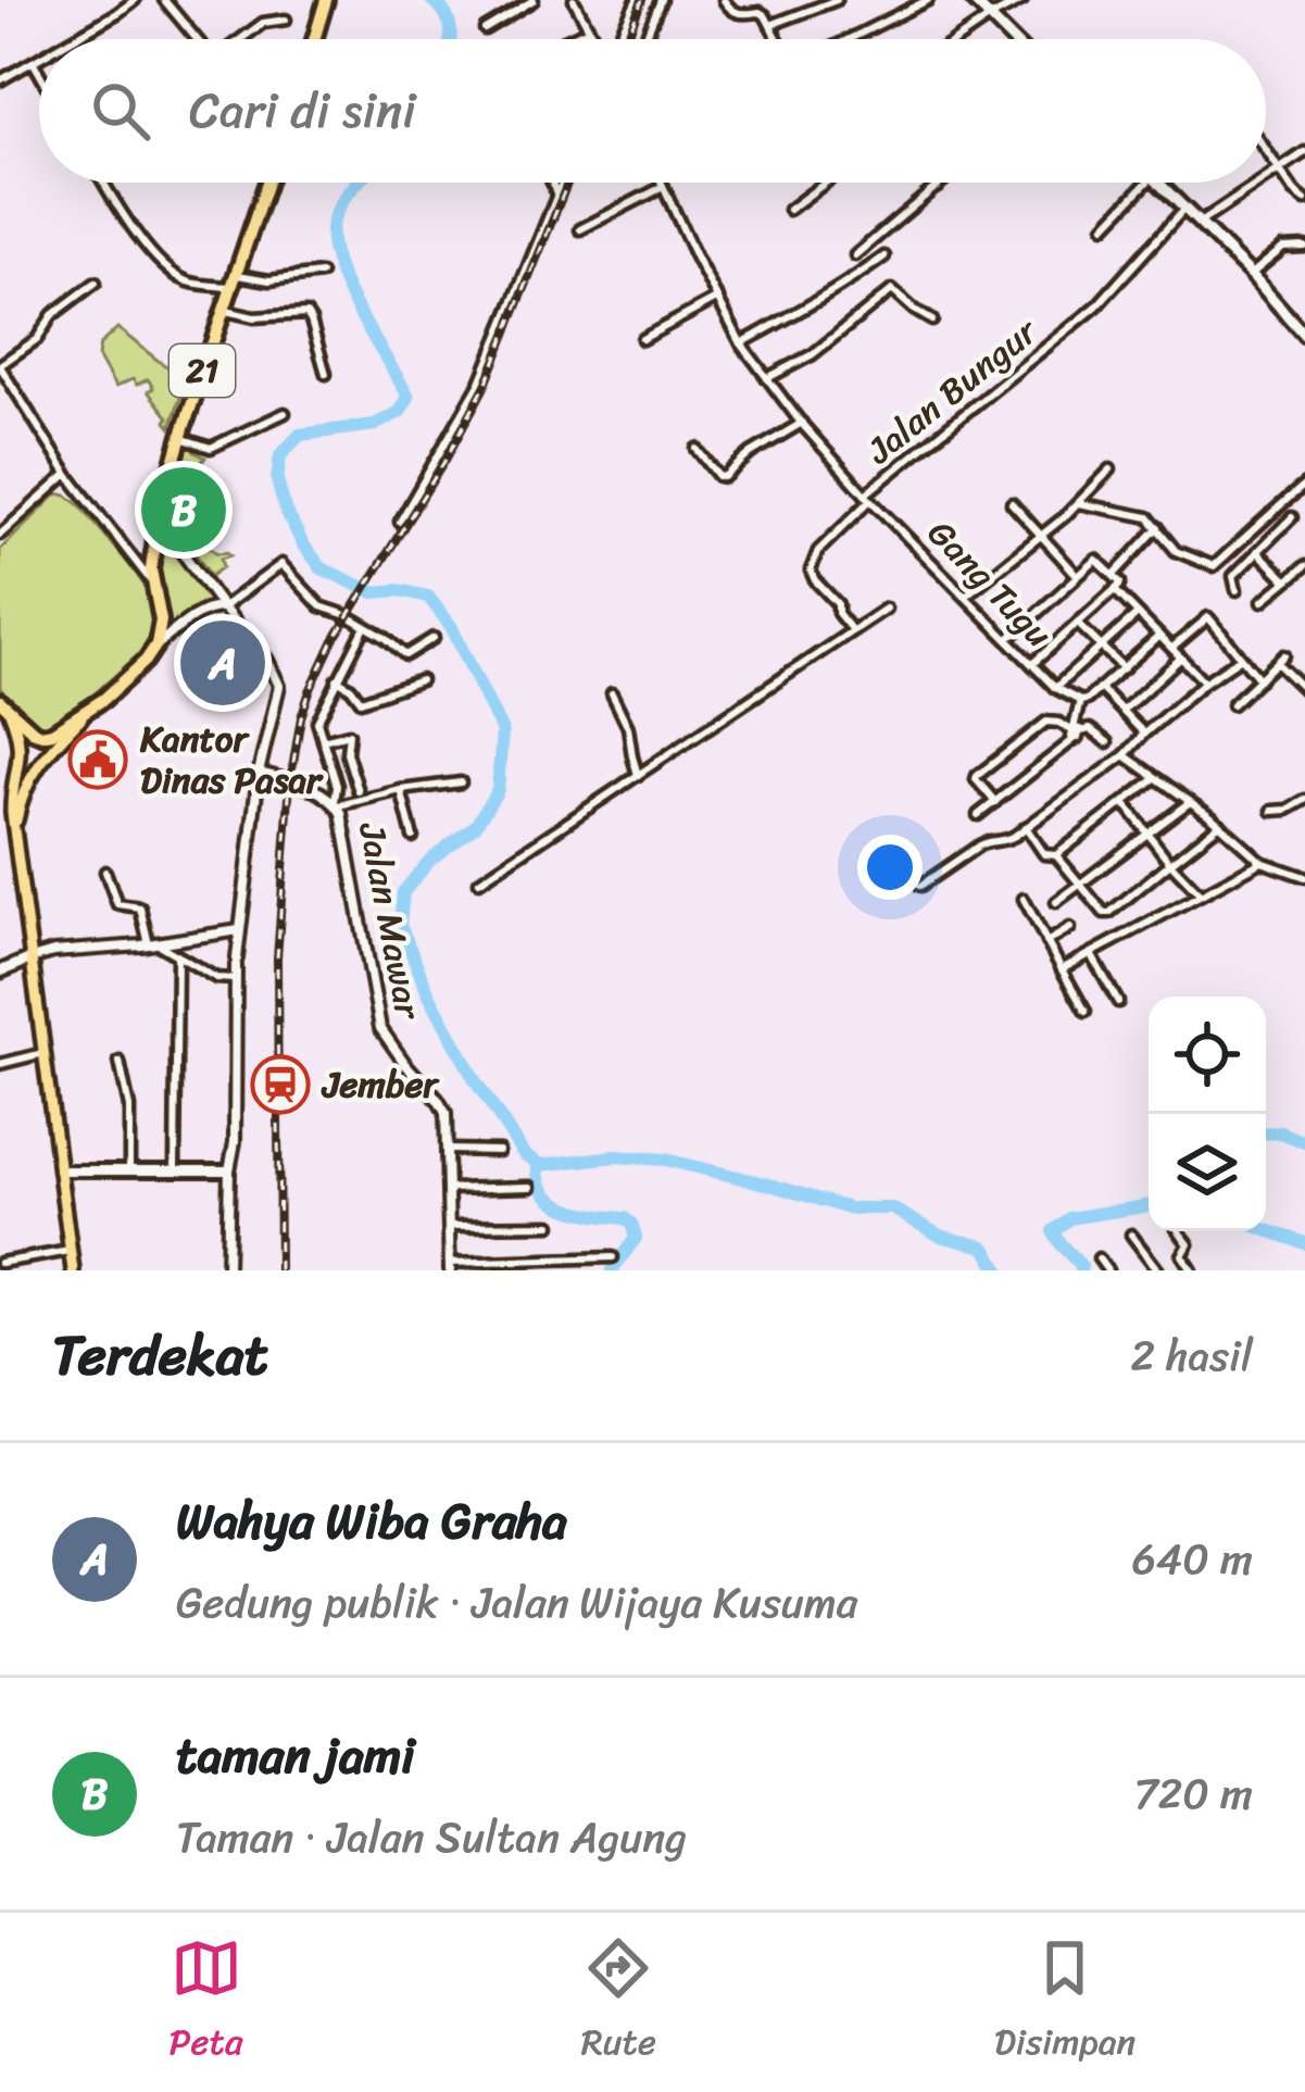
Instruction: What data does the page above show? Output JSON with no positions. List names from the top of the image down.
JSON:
{
  "streets": {
    "highway": ["21"],
    "street": ["Jalan Bungur", "Gang Tugu", "Jalan Mawar"]
  },
  "crossings": [
    ["Jalan Bungur", "Gang Tugu"]
  ],
  "places": {
    "public building": ["Kantor Dinas Pasar"],
    "station": ["Jember"]
  },
  "page": {
    "search": "Cari di sini",
    "pins": ["B", "A"],
    "heading": ["Terdekat", "2 hasil"],
    "list": [
      {
        "mark": "A",
        "name": "Wahya Wiba Graha",
        "note": "Gedung publik · Jalan Wijaya Kusuma",
        "value": "640 m"
      },
      {
        "mark": "B",
        "name": "taman jami",
        "note": "Taman · Jalan Sultan Agung",
        "value": "720 m"
      }
    ],
    "nav": ["Peta", "Rute", "Disimpan"]
  }
}
